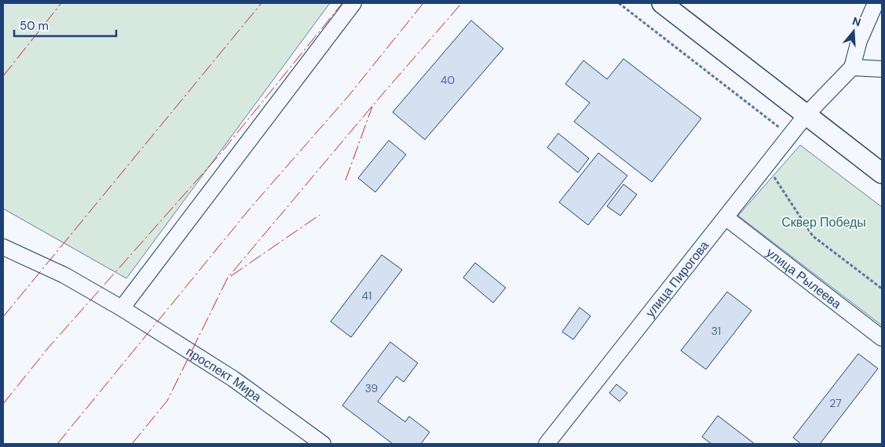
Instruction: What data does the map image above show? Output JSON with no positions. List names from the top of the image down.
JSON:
{
  "streets": {
    "street": ["улица Рылеева", "улица Пирогова", "проспект Мира"]
  },
  "crossings": [
    ["улица Рылеева", "улица Пирогова"]
  ],
  "parks": ["Сквер Победы"],
  "house_numbers": [
    "40",
    "41",
    "31",
    "39",
    "27"
  ],
  "scale_bar": "50 m",
  "north": "top"
}
